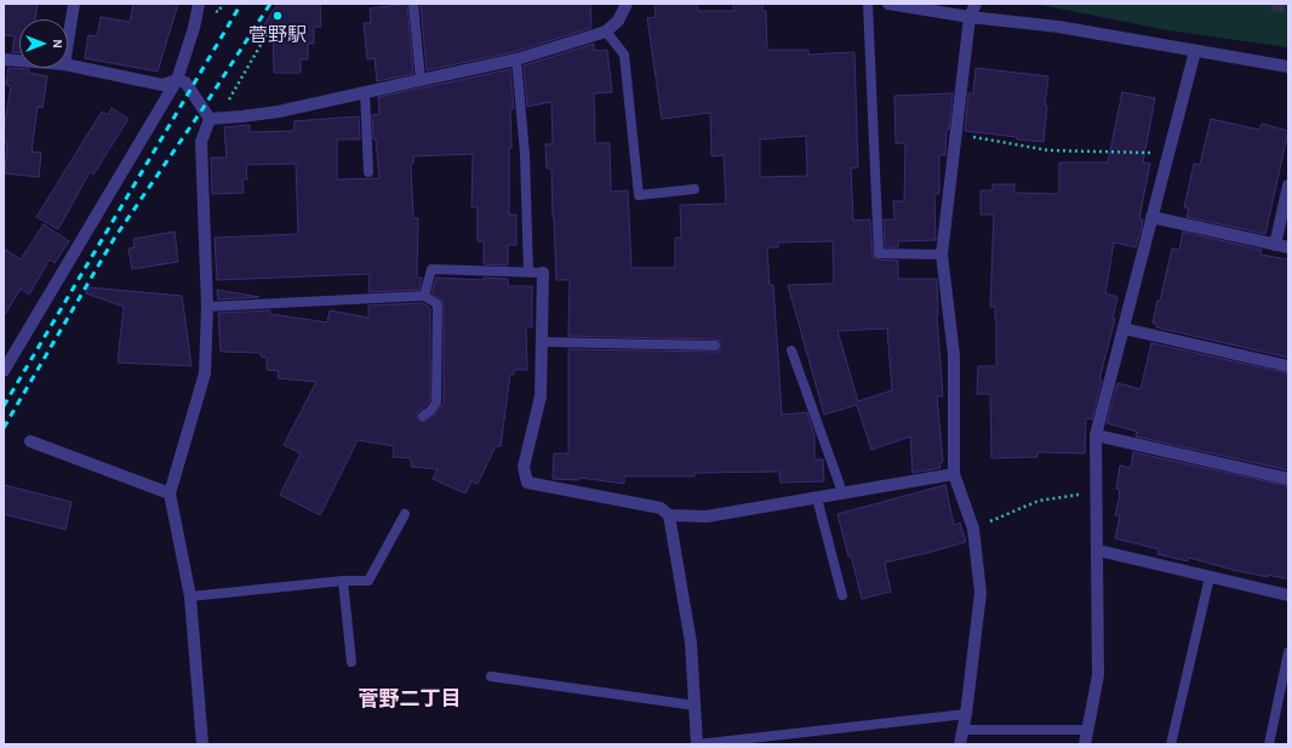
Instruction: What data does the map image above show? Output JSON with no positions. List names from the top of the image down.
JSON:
{
  "districts": ["菅野二丁目"],
  "places": ["菅野駅"],
  "north": "right"
}
